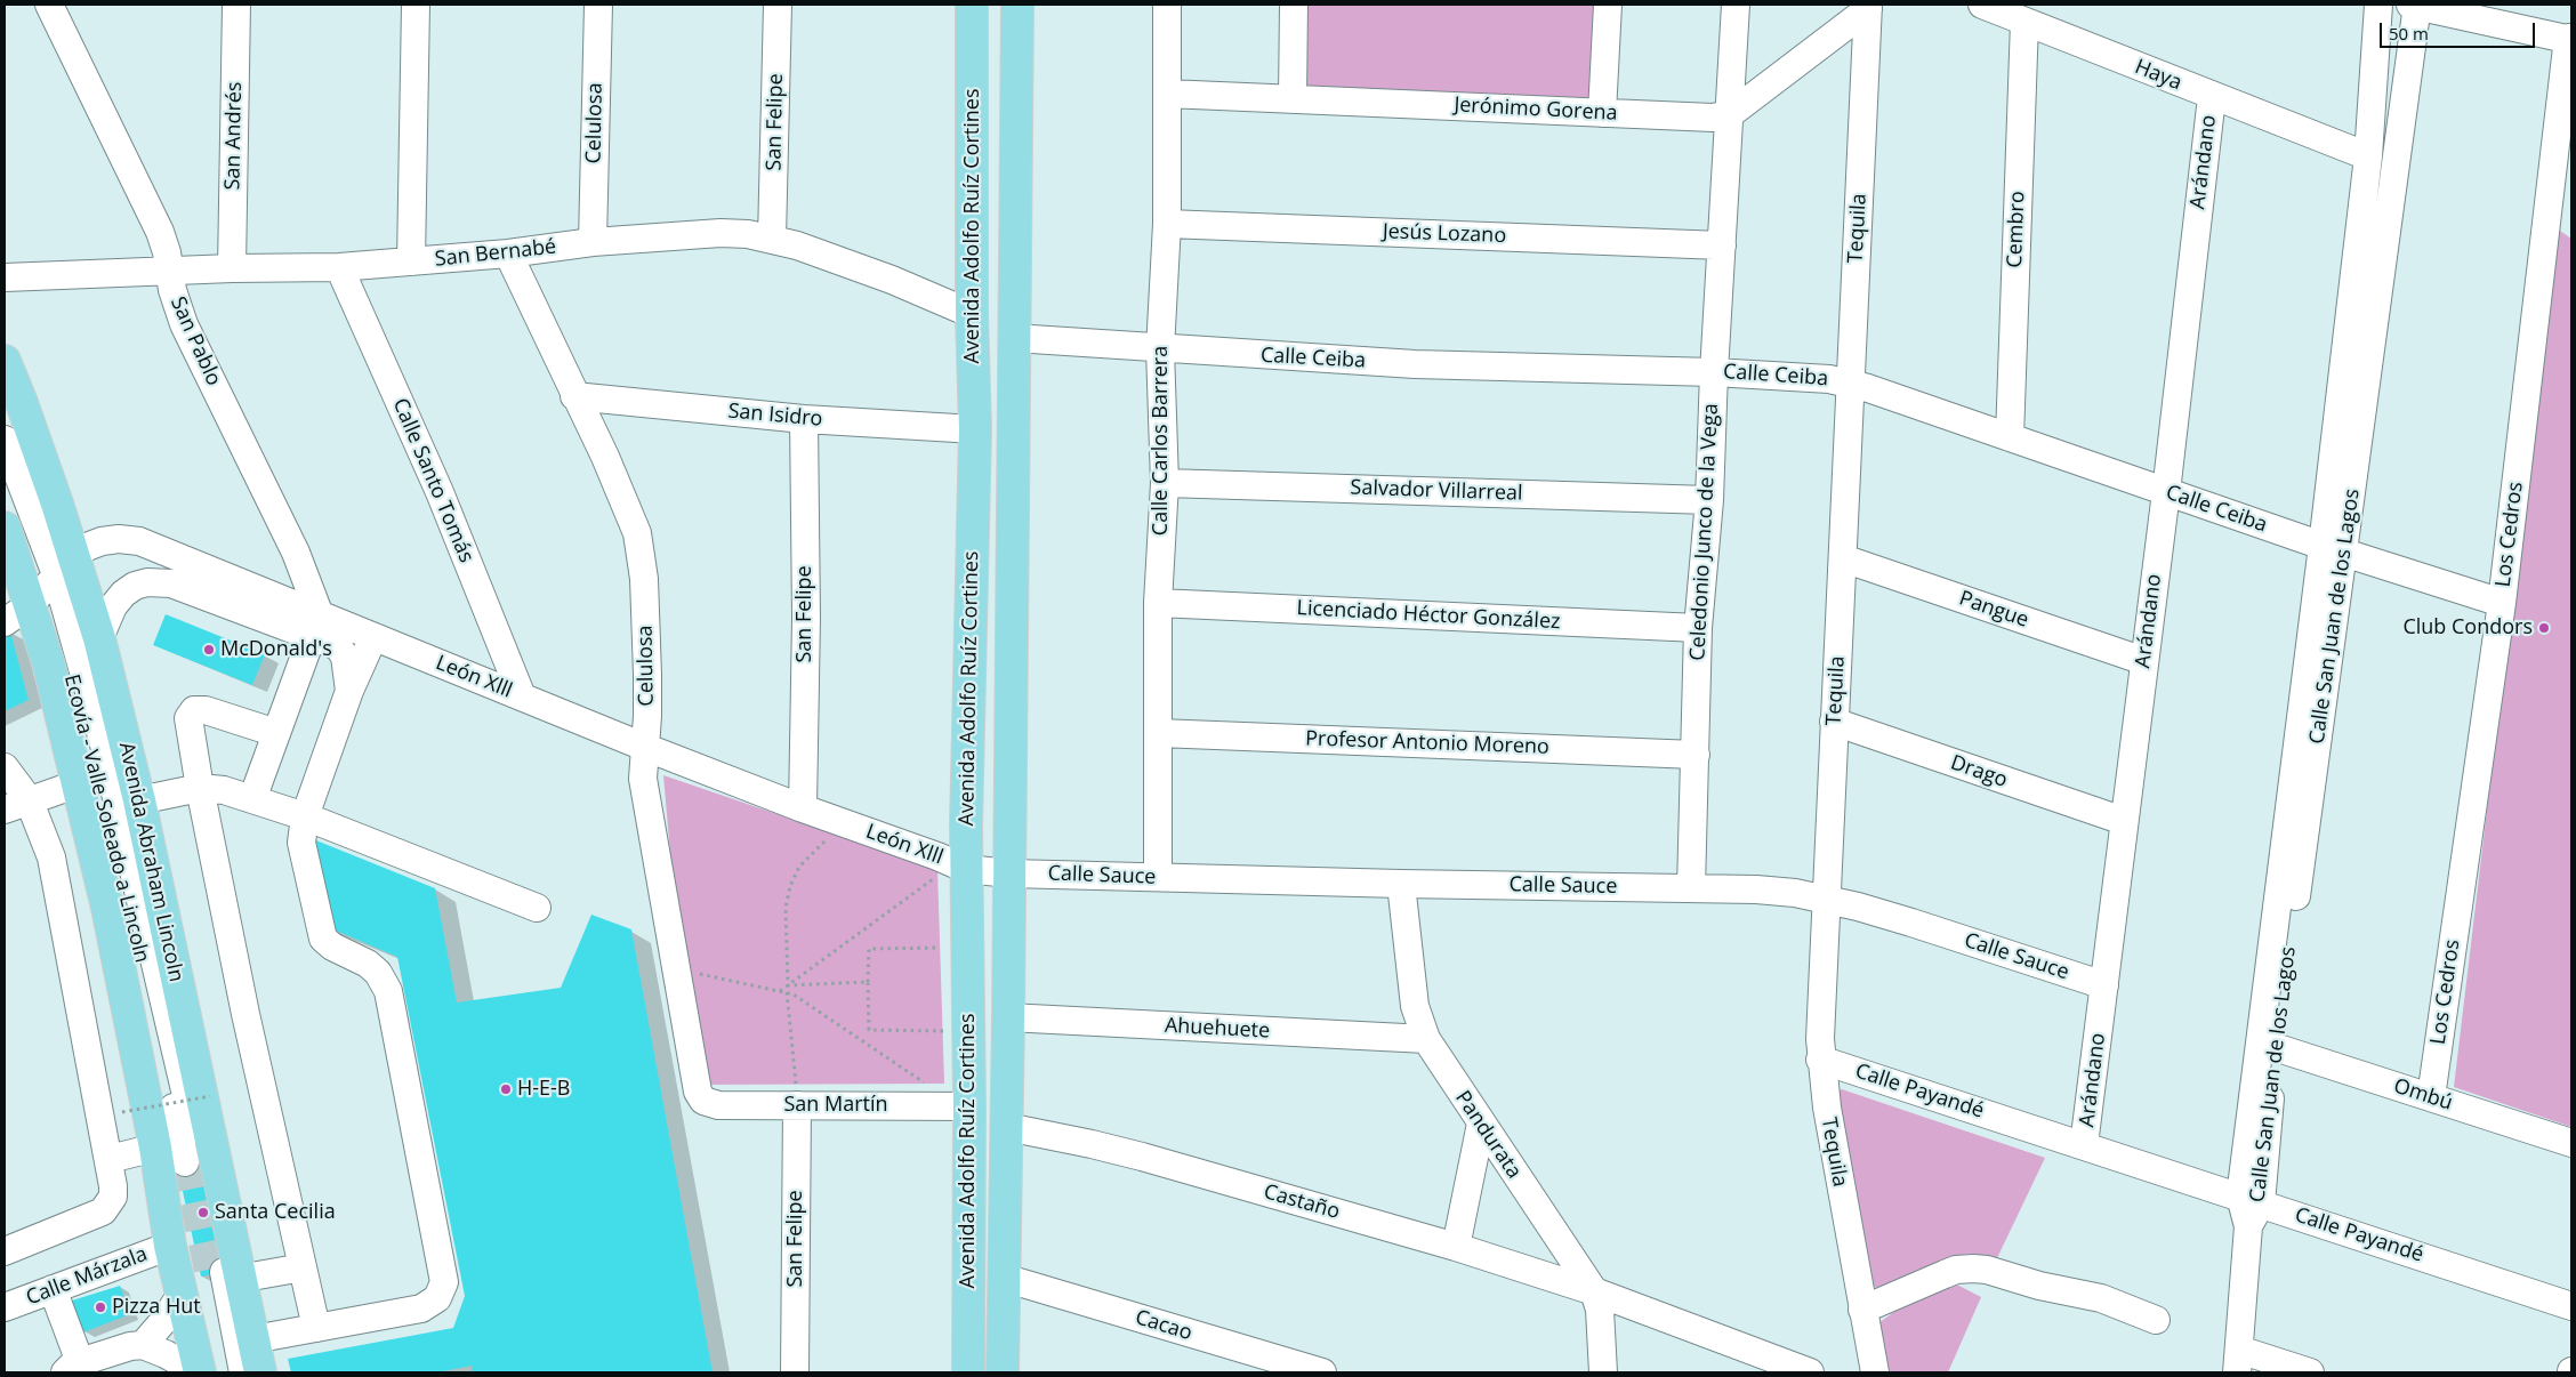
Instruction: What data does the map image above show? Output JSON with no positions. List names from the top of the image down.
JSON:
{
  "streets": {
    "main road": ["Avenida Adolfo Ruíz Cortines", "Avenida Abraham Lincoln"],
    "street": [
      "Haya",
      "Jerónimo Gorena",
      "San Felipe",
      "Celulosa",
      "San Andrés",
      "Arándano",
      "Tequila",
      "Cembro",
      "Jesús Lozano",
      "San Bernabé",
      "San Pablo",
      "Calle Ceiba",
      "San Isidro",
      "Calle Carlos Barrera",
      "Calle Santo Tomás",
      "Salvador Villarreal",
      "Celedonio Junco de la Vega",
      "Los Cedros",
      "Pangue",
      "Licenciado Héctor González",
      "Calle San Juan de los Lagos",
      "León Xlll",
      "Profesor Antonio Moreno",
      "Drago",
      "Ecovía - Valle Soleado a Lincoln",
      "Calle Sauce",
      "Ahuehuete",
      "Calle Payandé",
      "Ombú",
      "San Martín",
      "Pandurata",
      "Castaño",
      "Calle Márzala",
      "Cacao"
    ]
  },
  "crossings": [
    ["Haya", "Arándano"],
    ["Haya", "Cembro"],
    ["Haya", "Calle San Juan de los Lagos"],
    ["Jerónimo Gorena", "Calle Carlos Barrera"],
    ["Jerónimo Gorena", "Celedonio Junco de la Vega"],
    ["San Felipe", "San Bernabé"],
    ["San Felipe", "San Isidro"],
    ["San Felipe", "León Xlll"],
    ["San Felipe", "San Martín"],
    ["Celulosa", "San Bernabé"],
    ["Celulosa", "San Isidro"],
    ["Celulosa", "León Xlll"],
    ["Celulosa", "San Martín"],
    ["San Andrés", "San Bernabé"],
    ["Arándano", "Calle Ceiba"],
    ["Arándano", "Pangue"],
    ["Arándano", "Drago"],
    ["Arándano", "Calle Sauce"],
    ["Arándano", "Calle Payandé"],
    ["Avenida Adolfo Ruíz Cortines", "San Bernabé"],
    ["Avenida Adolfo Ruíz Cortines", "Calle Ceiba"],
    ["Avenida Adolfo Ruíz Cortines", "San Isidro"],
    ["Avenida Adolfo Ruíz Cortines", "León Xlll"],
    ["Avenida Adolfo Ruíz Cortines", "Calle Sauce"],
    ["Avenida Adolfo Ruíz Cortines", "Ahuehuete"],
    ["Avenida Adolfo Ruíz Cortines", "San Martín"],
    ["Avenida Adolfo Ruíz Cortines", "Castaño"],
    ["Avenida Adolfo Ruíz Cortines", "Cacao"],
    ["Tequila", "Calle Ceiba"],
    ["Tequila", "Pangue"],
    ["Tequila", "Drago"],
    ["Tequila", "Calle Sauce"],
    ["Tequila", "Calle Payandé"],
    ["Cembro", "Calle Ceiba"],
    ["Jesús Lozano", "Calle Carlos Barrera"],
    ["Jesús Lozano", "Celedonio Junco de la Vega"],
    ["San Bernabé", "San Pablo"],
    ["San Bernabé", "Calle Santo Tomás"],
    ["San Pablo", "León Xlll"],
    ["Calle Ceiba", "Calle Carlos Barrera"],
    ["Calle Ceiba", "Celedonio Junco de la Vega"],
    ["Calle Ceiba", "Los Cedros"],
    ["Calle Ceiba", "Calle San Juan de los Lagos"],
    ["Calle Carlos Barrera", "Salvador Villarreal"],
    ["Calle Carlos Barrera", "Licenciado Héctor González"],
    ["Calle Carlos Barrera", "Profesor Antonio Moreno"],
    ["Calle Carlos Barrera", "Calle Sauce"],
    ["Calle Santo Tomás", "León Xlll"],
    ["Salvador Villarreal", "Celedonio Junco de la Vega"],
    ["Celedonio Junco de la Vega", "Licenciado Héctor González"],
    ["Celedonio Junco de la Vega", "Profesor Antonio Moreno"],
    ["Celedonio Junco de la Vega", "Calle Sauce"],
    ["Los Cedros", "Ombú"],
    ["Calle San Juan de los Lagos", "Calle Payandé"],
    ["Calle San Juan de los Lagos", "Ombú"],
    ["León Xlll", "Ecovía - Valle Soleado a Lincoln"],
    ["León Xlll", "Avenida Abraham Lincoln"],
    ["León Xlll", "Calle Sauce"],
    ["Ecovía - Valle Soleado a Lincoln", "Avenida Abraham Lincoln"],
    ["Calle Sauce", "Pandurata"],
    ["Ahuehuete", "Pandurata"],
    ["Pandurata", "Castaño"]
  ],
  "places": [
    "Club Condors",
    "McDonald's",
    "H-E-B",
    "Santa Cecilia",
    "Pizza Hut"
  ],
  "scale_bar": "50 m"
}
